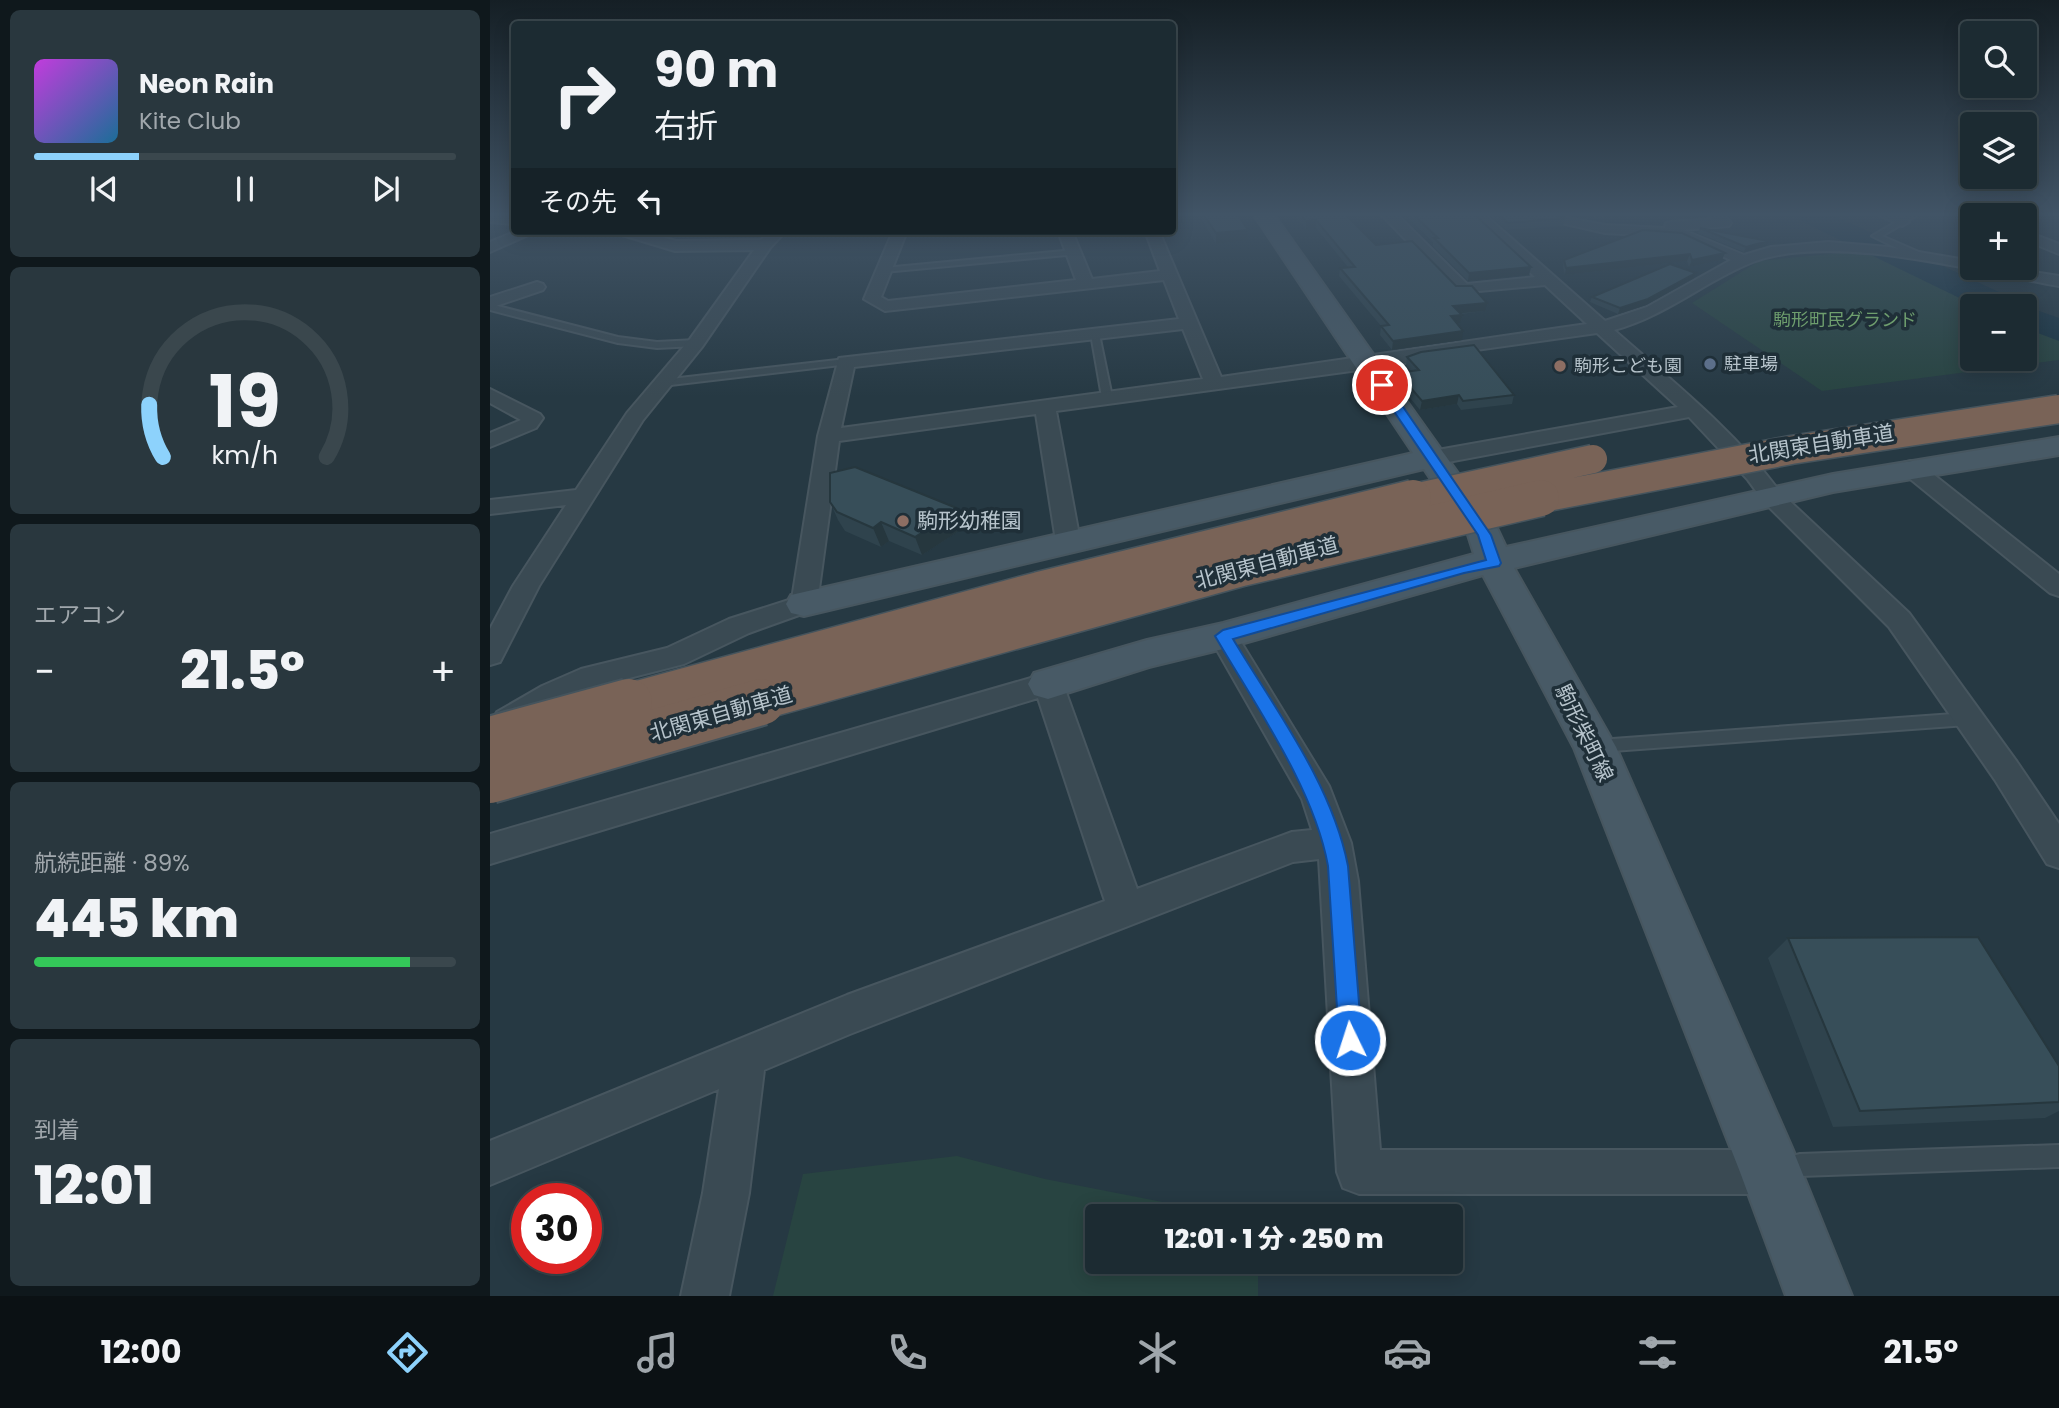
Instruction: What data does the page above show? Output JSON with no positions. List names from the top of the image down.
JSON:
{
  "streets": {
    "highway": ["北関東自動車道"],
    "street": ["駒形柴町線"]
  },
  "parks": ["駒形町民グランド"],
  "places": ["駐車場", "駒形こども園", "駒形幼稚園"],
  "page": {
    "map_buttons": ["+", "−"],
    "turn": ["90 m", "右折"],
    "song": ["Neon Rain", "Kite Club"],
    "then": "その先",
    "tile": [
      "エアコン",
      ["航続距離 · 89%", "445 km"],
      ["到着", "12:01"]
    ],
    "heat": ["−", "21.5°", "+"],
    "limit": "30",
    "trip": "12:01 · 1 分 · 250 m",
    "tabs": ["12:00", "21.5°"],
    "gauge": ["19", "km/h"]
  }
}
